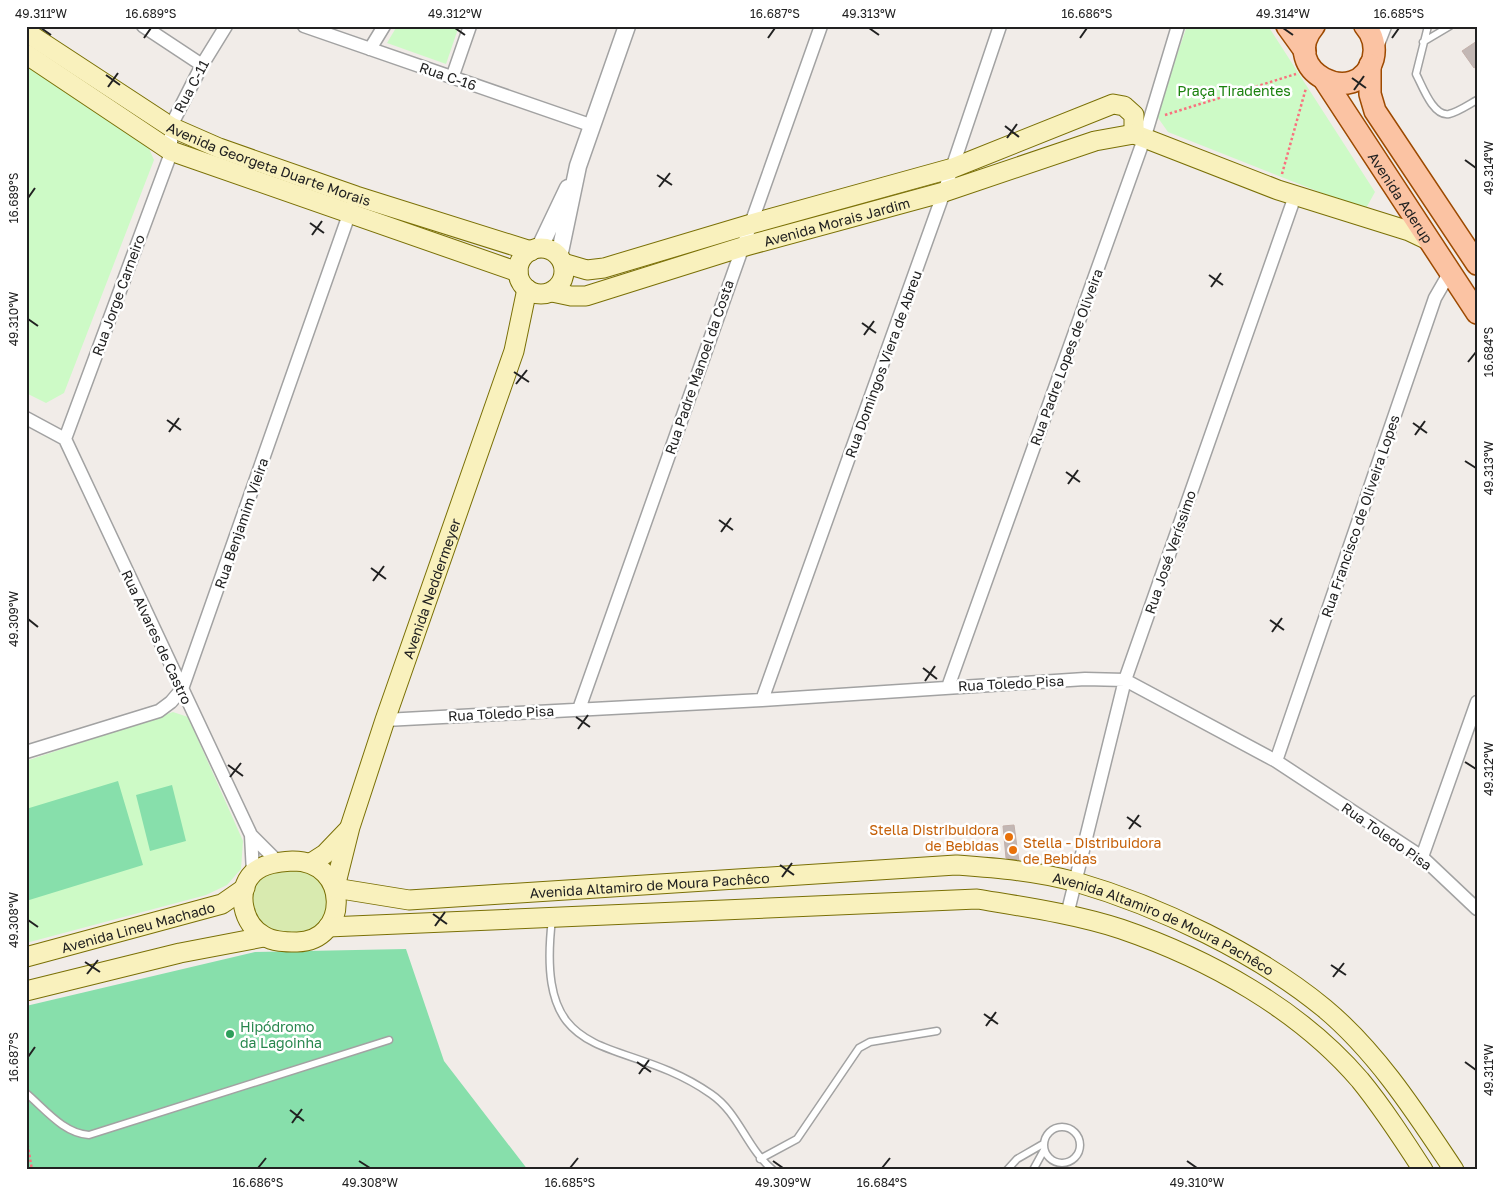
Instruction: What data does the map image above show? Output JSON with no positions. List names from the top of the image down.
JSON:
{
  "streets": {
    "main road": [
      "Avenida Georgeta Duarte Morais",
      "Avenida Aderup",
      "Avenida Morais Jardim",
      "Avenida Neddermeyer",
      "Avenida Altamiro de Moura Pachêco",
      "Avenida Lineu Machado"
    ],
    "street": [
      "Rua C-16",
      "Rua C-11",
      "Rua Jorge Carneiro",
      "Rua Padre Lopes de Oliveira",
      "Rua Domingos Viera de Abreu",
      "Rua Padre Manoel da Costa",
      "Rua Francisco de Oliveira Lopes",
      "Rua Benjamim Vieira",
      "Rua José Veríssimo",
      "Rua Alvares de Castro",
      "Rua Toledo Pisa"
    ]
  },
  "crossings": [
    ["Rua C-11", "Avenida Georgeta Duarte Morais"],
    ["Rua C-11", "Rua Jorge Carneiro"],
    ["Avenida Georgeta Duarte Morais", "Avenida Morais Jardim"],
    ["Avenida Georgeta Duarte Morais", "Rua Jorge Carneiro"],
    ["Avenida Georgeta Duarte Morais", "Rua Benjamim Vieira"],
    ["Avenida Georgeta Duarte Morais", "Avenida Neddermeyer"],
    ["Avenida Aderup", "Rua Francisco de Oliveira Lopes"],
    ["Avenida Morais Jardim", "Rua Padre Lopes de Oliveira"],
    ["Avenida Morais Jardim", "Rua Domingos Viera de Abreu"],
    ["Avenida Morais Jardim", "Rua Padre Manoel da Costa"],
    ["Avenida Morais Jardim", "Avenida Neddermeyer"],
    ["Rua Jorge Carneiro", "Rua Alvares de Castro"],
    ["Rua Padre Lopes de Oliveira", "Rua Toledo Pisa"],
    ["Rua Domingos Viera de Abreu", "Rua Toledo Pisa"],
    ["Rua Padre Manoel da Costa", "Rua Toledo Pisa"],
    ["Rua Francisco de Oliveira Lopes", "Rua Toledo Pisa"],
    ["Rua Benjamim Vieira", "Rua Alvares de Castro"],
    ["Rua José Veríssimo", "Rua Toledo Pisa"],
    ["Rua José Veríssimo", "Avenida Altamiro de Moura Pachêco"],
    ["Avenida Neddermeyer", "Rua Alvares de Castro"],
    ["Avenida Neddermeyer", "Rua Toledo Pisa"],
    ["Avenida Neddermeyer", "Avenida Altamiro de Moura Pachêco"],
    ["Avenida Neddermeyer", "Avenida Lineu Machado"],
    ["Rua Alvares de Castro", "Avenida Altamiro de Moura Pachêco"],
    ["Rua Alvares de Castro", "Avenida Lineu Machado"],
    ["Avenida Altamiro de Moura Pachêco", "Avenida Lineu Machado"]
  ],
  "parks": ["Praça Tiradentes"],
  "places": ["Stella Distribuidora de Bebidas", "Stella - Distribuidora de Bebidas", "Hipódromo da Lagoinha"],
  "coordinates": [
    "49.311°W",
    "16.689°S",
    "49.312°W",
    "16.687°S",
    "49.313°W",
    "16.686°S",
    "49.314°W",
    "16.685°S",
    "49.310°W",
    "16.684°S",
    "49.309°W",
    "49.308°W"
  ]
}
